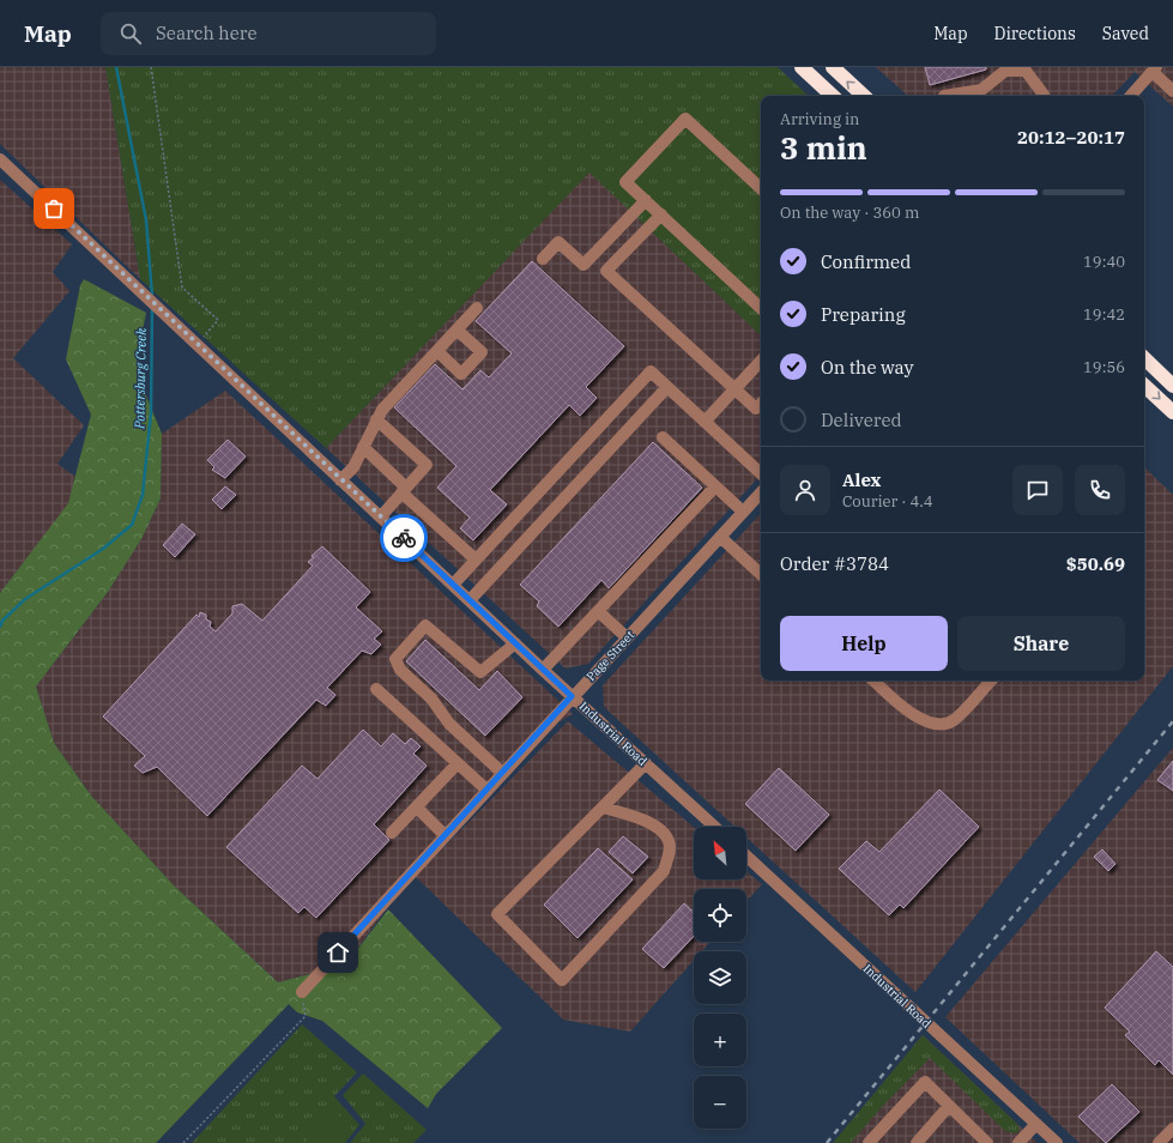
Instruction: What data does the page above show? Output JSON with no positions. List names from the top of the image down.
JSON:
{
  "streets": {
    "street": ["Page Street", "Industrial Road"]
  },
  "crossings": [
    ["Page Street", "Industrial Road"]
  ],
  "water": ["Pottersburg Creek"],
  "north": "top left",
  "page": {
    "header": "Map",
    "search": "Search here",
    "nav": ["Map", "Directions", "Saved"],
    "heading": ["3 min", "Arriving in", "20:12–20:17"],
    "panel": [
      "Alex",
      "Courier · 4.4",
      "Order #3784",
      "$50.69"
    ],
    "bar": "On the way · 360 m",
    "list": [
      ["Confirmed", "19:40"],
      ["Preparing", "19:42"],
      ["On the way", "19:56"],
      "Delivered"
    ],
    "buttons": ["Help", "Share"],
    "map_buttons": ["+", "−"]
  }
}
